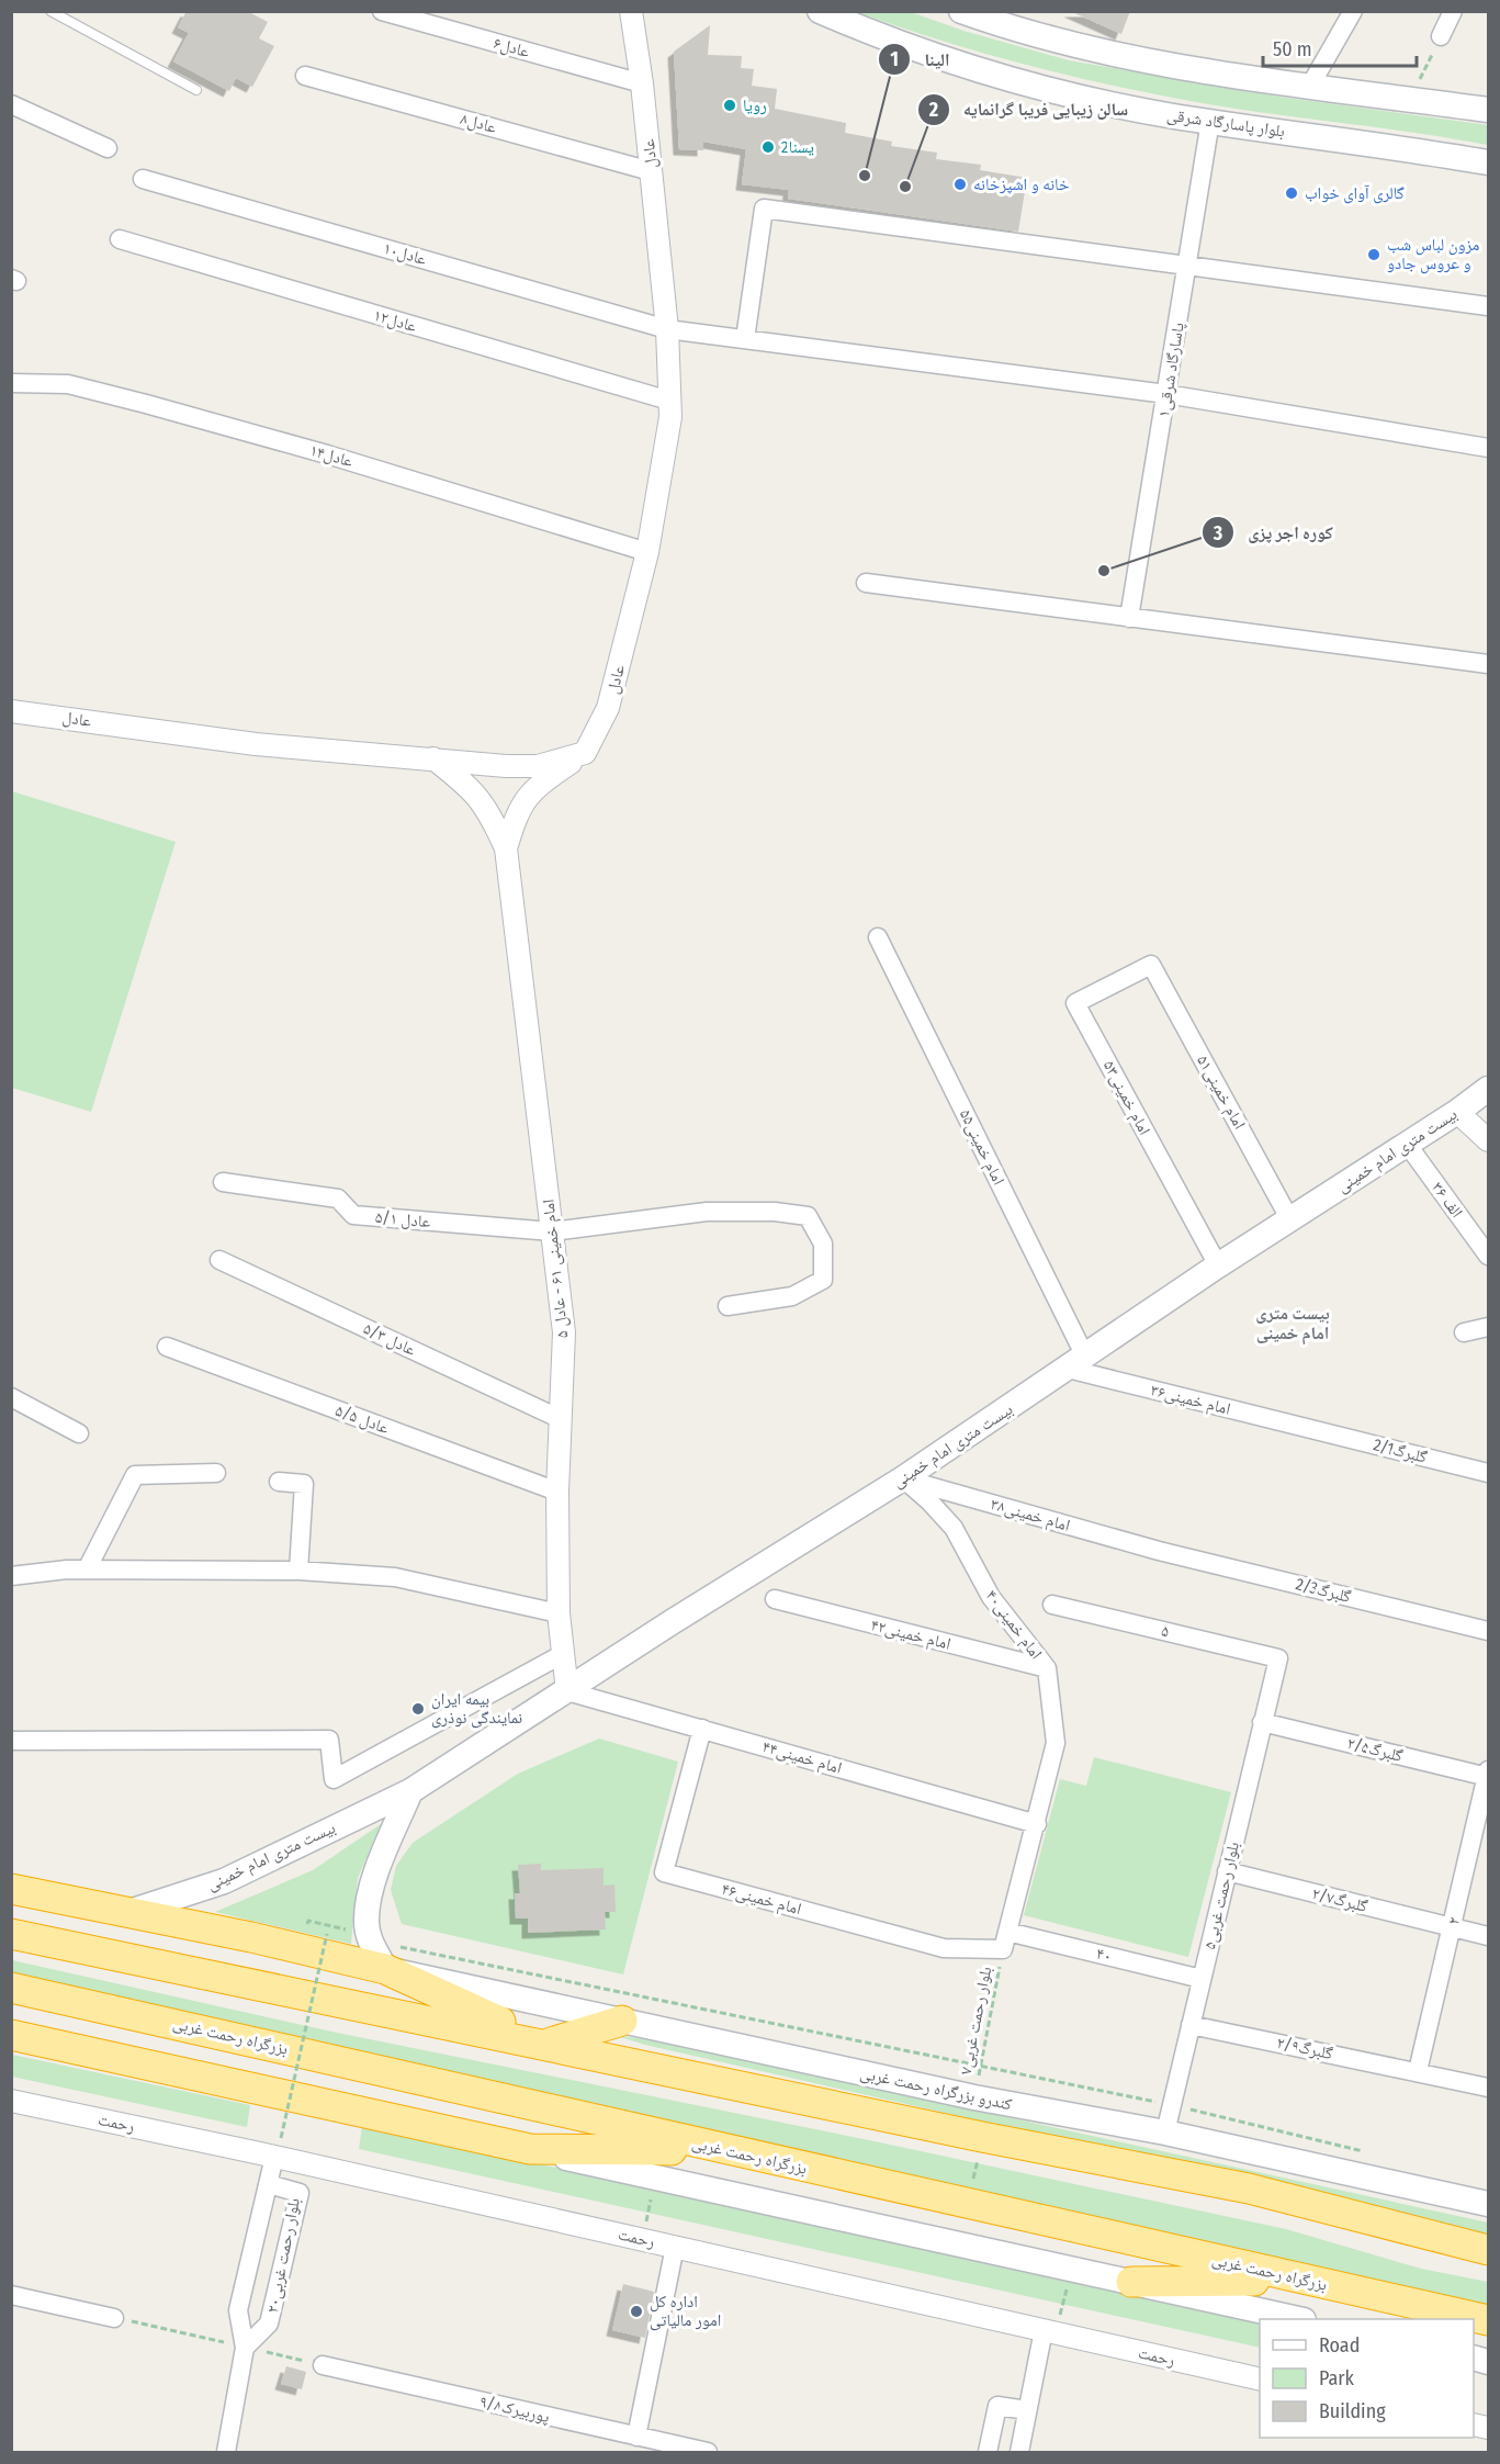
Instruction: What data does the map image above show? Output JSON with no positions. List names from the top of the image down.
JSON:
{
  "streets": {
    "highway": ["بزرگراه رحمت غربی"],
    "main road": ["بلوار پاسارگاد شرقی", "بیست متری امام خمینی", "کندرو بزرگراه رحمت غربی"],
    "street": [
      "عادل۶",
      "۸عادل",
      "عادل",
      "عادل۱۰",
      "عادل۱۲",
      "پاسارگاد شرقی۱",
      "عادل۱۴",
      "امام خمینی۵۱",
      "امام خمینی۵۳",
      "امام خمینی۵۵",
      "۳۶ الف",
      "عادل ۵/۱",
      "امام خمینی ۶۱ - عادل ۵",
      "عادل ۵/۳",
      "امام خمینی۳۶",
      "عادل ۵/۵",
      "2/1گلبرگ",
      "امام خمینی۳۸",
      "2/3گلبرگ",
      "امام خمینی۴۰",
      "۵",
      "امام خمینی۴۲",
      "گلبرگ۲/۵",
      "۴۴امام خمینی",
      "بلوار رحمت غربی۵",
      "امام خمینی۴۶",
      "گلبرگ۲/۷",
      "۲",
      "۴۰",
      "گلبرگ۲/۹",
      "رحمت",
      "بلوار رحمت غربی۲۰",
      "پوربیرک۹/۸"
    ],
    "path": ["بلوار رحمت غربی۷"]
  },
  "crossings": [
    ["عادل۶", "عادل"],
    ["۸عادل", "عادل"],
    ["بلوار پاسارگاد شرقی", "پاسارگاد شرقی۱"],
    ["عادل", "عادل۱۰"],
    ["عادل", "عادل۱۲"],
    ["عادل", "عادل۱۴"],
    ["عادل", "امام خمینی ۶۱ - عادل ۵"],
    ["عادل۱۰", "پاسارگاد شرقی۱"],
    ["امام خمینی۵۱", "امام خمینی۵۳"],
    ["امام خمینی۵۱", "بیست متری امام خمینی"],
    ["امام خمینی۵۳", "بیست متری امام خمینی"],
    ["امام خمینی۵۵", "بیست متری امام خمینی"],
    ["امام خمینی۵۵", "امام خمینی۳۶"],
    ["بیست متری امام خمینی", "۳۶ الف"],
    ["بیست متری امام خمینی", "امام خمینی ۶۱ - عادل ۵"],
    ["بیست متری امام خمینی", "امام خمینی۳۶"],
    ["بیست متری امام خمینی", "امام خمینی۳۸"],
    ["بیست متری امام خمینی", "امام خمینی۴۰"],
    ["بیست متری امام خمینی", "۴۴امام خمینی"],
    ["عادل ۵/۱", "امام خمینی ۶۱ - عادل ۵"],
    ["امام خمینی ۶۱ - عادل ۵", "عادل ۵/۳"],
    ["امام خمینی ۶۱ - عادل ۵", "عادل ۵/۵"],
    ["امام خمینی ۶۱ - عادل ۵", "۴۴امام خمینی"],
    ["امام خمینی۳۶", "2/1گلبرگ"],
    ["امام خمینی۳۸", "2/3گلبرگ"],
    ["امام خمینی۳۸", "امام خمینی۴۰"],
    ["امام خمینی۴۰", "امام خمینی۴۲"],
    ["امام خمینی۴۰", "۴۴امام خمینی"],
    ["امام خمینی۴۰", "امام خمینی۴۶"],
    ["امام خمینی۴۰", "۴۰"],
    ["امام خمینی۴۰", "بلوار رحمت غربی۷"],
    ["۵", "بلوار رحمت غربی۵"],
    ["گلبرگ۲/۵", "بلوار رحمت غربی۵"],
    ["گلبرگ۲/۵", "۲"],
    ["۴۴امام خمینی", "امام خمینی۴۶"],
    ["بلوار رحمت غربی۵", "گلبرگ۲/۷"],
    ["بلوار رحمت غربی۵", "۴۰"],
    ["بلوار رحمت غربی۵", "گلبرگ۲/۹"],
    ["بلوار رحمت غربی۵", "کندرو بزرگراه رحمت غربی"],
    ["امام خمینی۴۶", "۴۰"],
    ["امام خمینی۴۶", "بلوار رحمت غربی۷"],
    ["گلبرگ۲/۷", "۲"],
    ["۲", "گلبرگ۲/۹"],
    ["۴۰", "بلوار رحمت غربی۷"],
    ["بلوار رحمت غربی۷", "کندرو بزرگراه رحمت غربی"]
  ],
  "districts": ["بیست متری امام خمینی"],
  "places": [
    "رویا",
    "یسنا2",
    "الینا",
    "خانه و اشپزخانه",
    "سالن زیبایی فریبا گرانمایه",
    "گالری آوای خواب",
    "مزون لباس شب و عروس جادو",
    "کوره اجر پزی",
    "بیمه ایران نمایندگی نوذری",
    "اداره کل امور مالیاتی"
  ],
  "legend": ["Road", "Park", "Building"],
  "scale_bar": "50 m"
}
